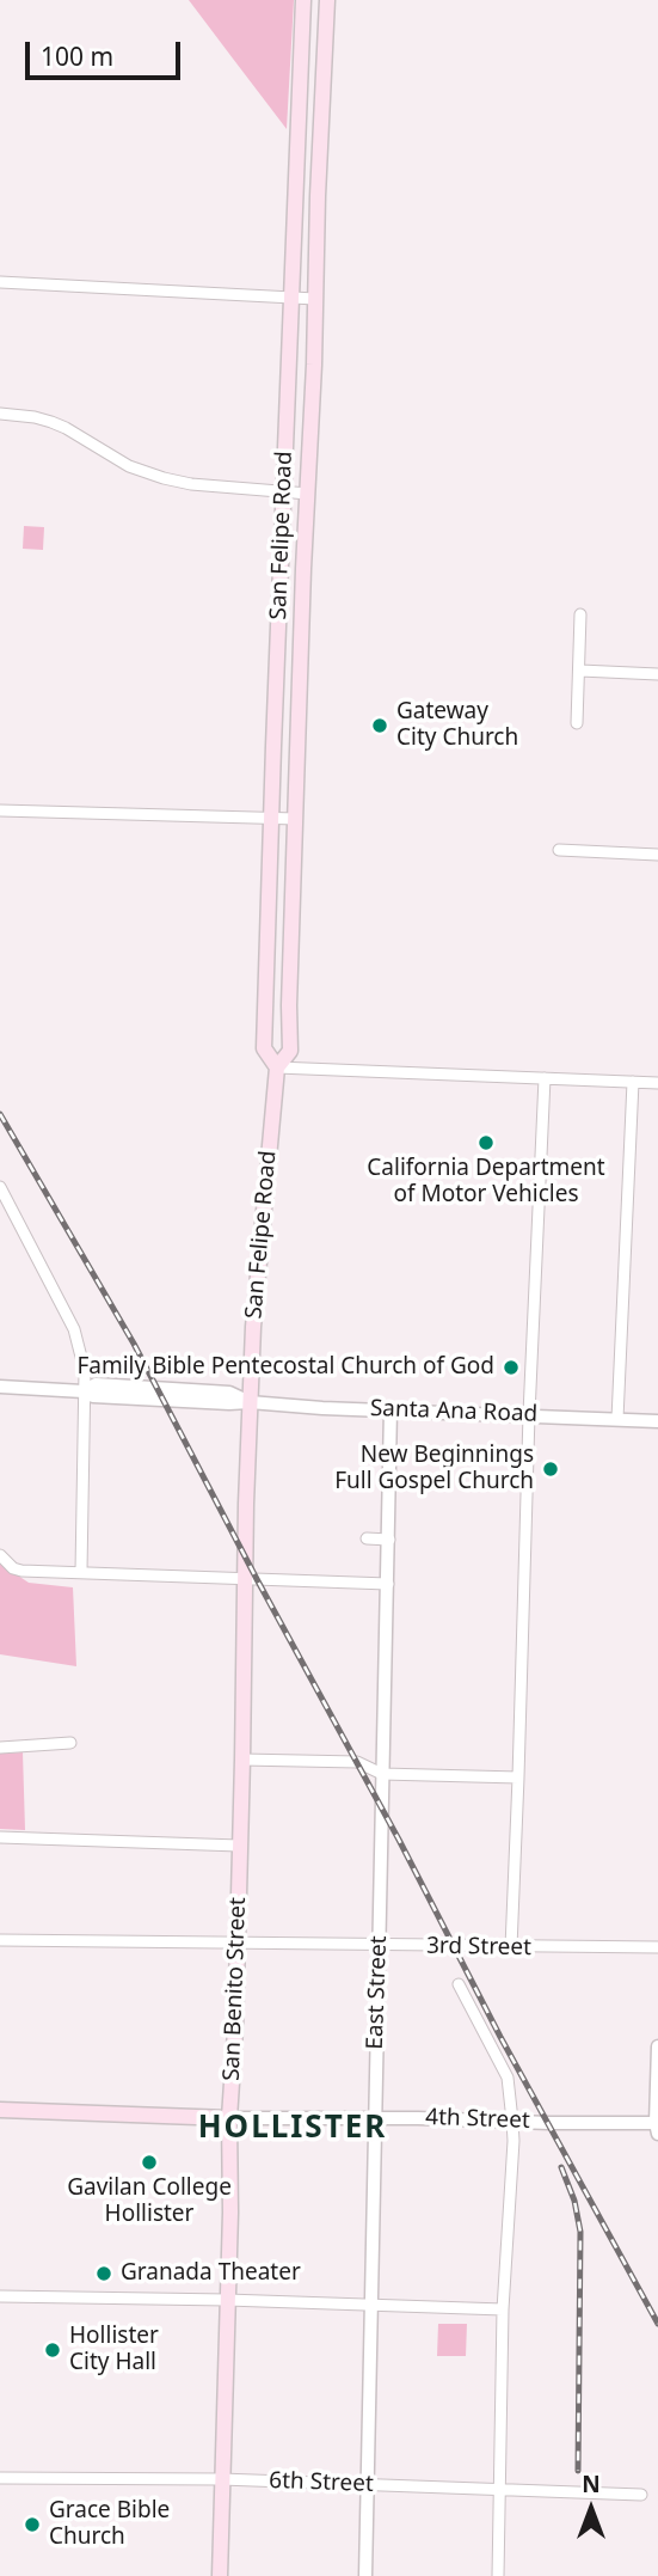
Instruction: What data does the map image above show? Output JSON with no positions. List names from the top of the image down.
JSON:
{
  "streets": {
    "main road": ["San Felipe Road", "San Benito Street", "4th Street"],
    "street": [
      "Santa Ana Road",
      "3rd Street",
      "East Street",
      "6th Street"
    ]
  },
  "crossings": [
    ["San Felipe Road", "Santa Ana Road"],
    ["San Felipe Road", "San Benito Street"],
    ["Santa Ana Road", "San Benito Street"],
    ["Santa Ana Road", "East Street"],
    ["3rd Street", "San Benito Street"],
    ["3rd Street", "East Street"],
    ["San Benito Street", "4th Street"],
    ["San Benito Street", "6th Street"],
    ["East Street", "4th Street"],
    ["East Street", "6th Street"]
  ],
  "districts": ["HOLLISTER"],
  "places": [
    "Gateway City Church",
    "California Department of Motor Vehicles",
    "Family Bible Pentecostal Church of God",
    "New Beginnings Full Gospel Church",
    "Gavilan College Hollister",
    "Granada Theater",
    "Hollister City Hall",
    "Grace Bible Church"
  ],
  "scale_bar": "100 m",
  "north": "top"
}
